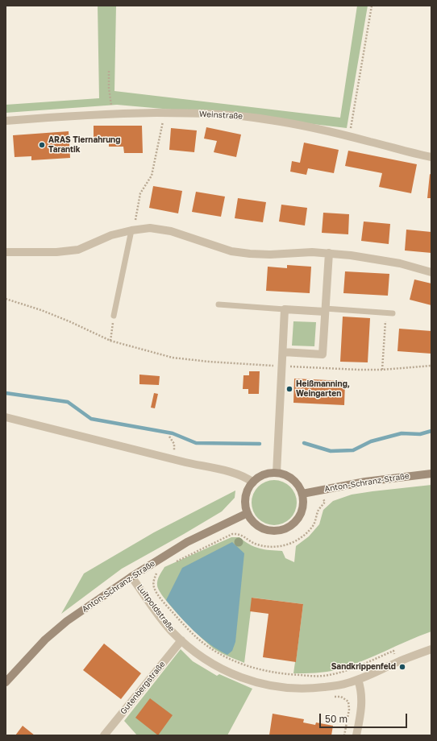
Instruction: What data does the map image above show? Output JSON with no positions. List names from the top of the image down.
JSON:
{
  "streets": {
    "main road": ["Anton-Schranz-Straße"],
    "street": ["Weinstraße", "Luitpoldstraße", "Gutenbergstraße"]
  },
  "crossings": [
    ["Anton-Schranz-Straße", "Luitpoldstraße"],
    ["Luitpoldstraße", "Gutenbergstraße"]
  ],
  "places": ["ARAS Tiernahrung Tarantik", "Heißmanning, Weingarten", "Sandkrippenfeld"],
  "scale_bar": "50 m"
}
